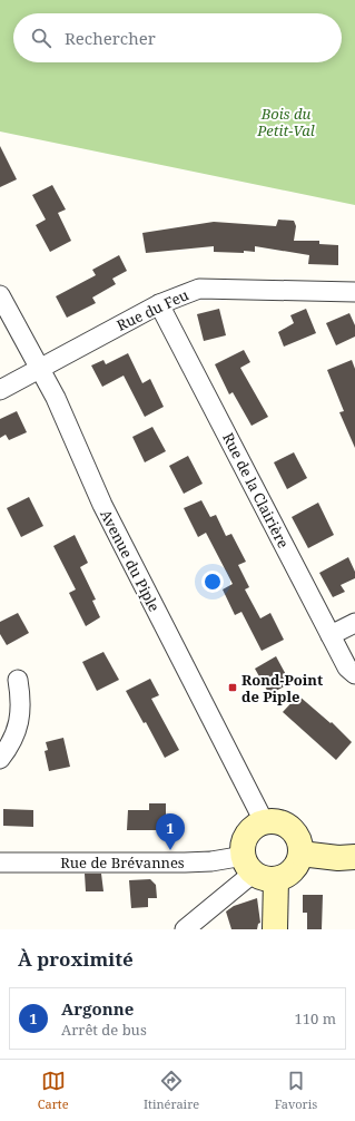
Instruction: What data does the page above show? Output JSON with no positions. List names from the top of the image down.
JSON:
{
  "streets": {
    "street": [
      "Rue du Feu",
      "Rue de la Clairière",
      "Avenue du Piple",
      "Rue de Brévannes"
    ]
  },
  "crossings": [
    ["Rue du Feu", "Rue de la Clairière"],
    ["Rue du Feu", "Avenue du Piple"],
    ["Avenue du Piple", "Rue de Brévannes"]
  ],
  "parks": ["Bois du Petit-Val"],
  "places": {
    "transit": ["Rond-Point de Piple"]
  },
  "page": {
    "search": "Rechercher",
    "pins": "1",
    "heading": "À proximité",
    "list": [
      {
        "mark": "1",
        "name": "Argonne",
        "note": "Arrêt de bus",
        "value": "110 m"
      }
    ],
    "nav": ["Carte", "Itinéraire", "Favoris"]
  }
}
